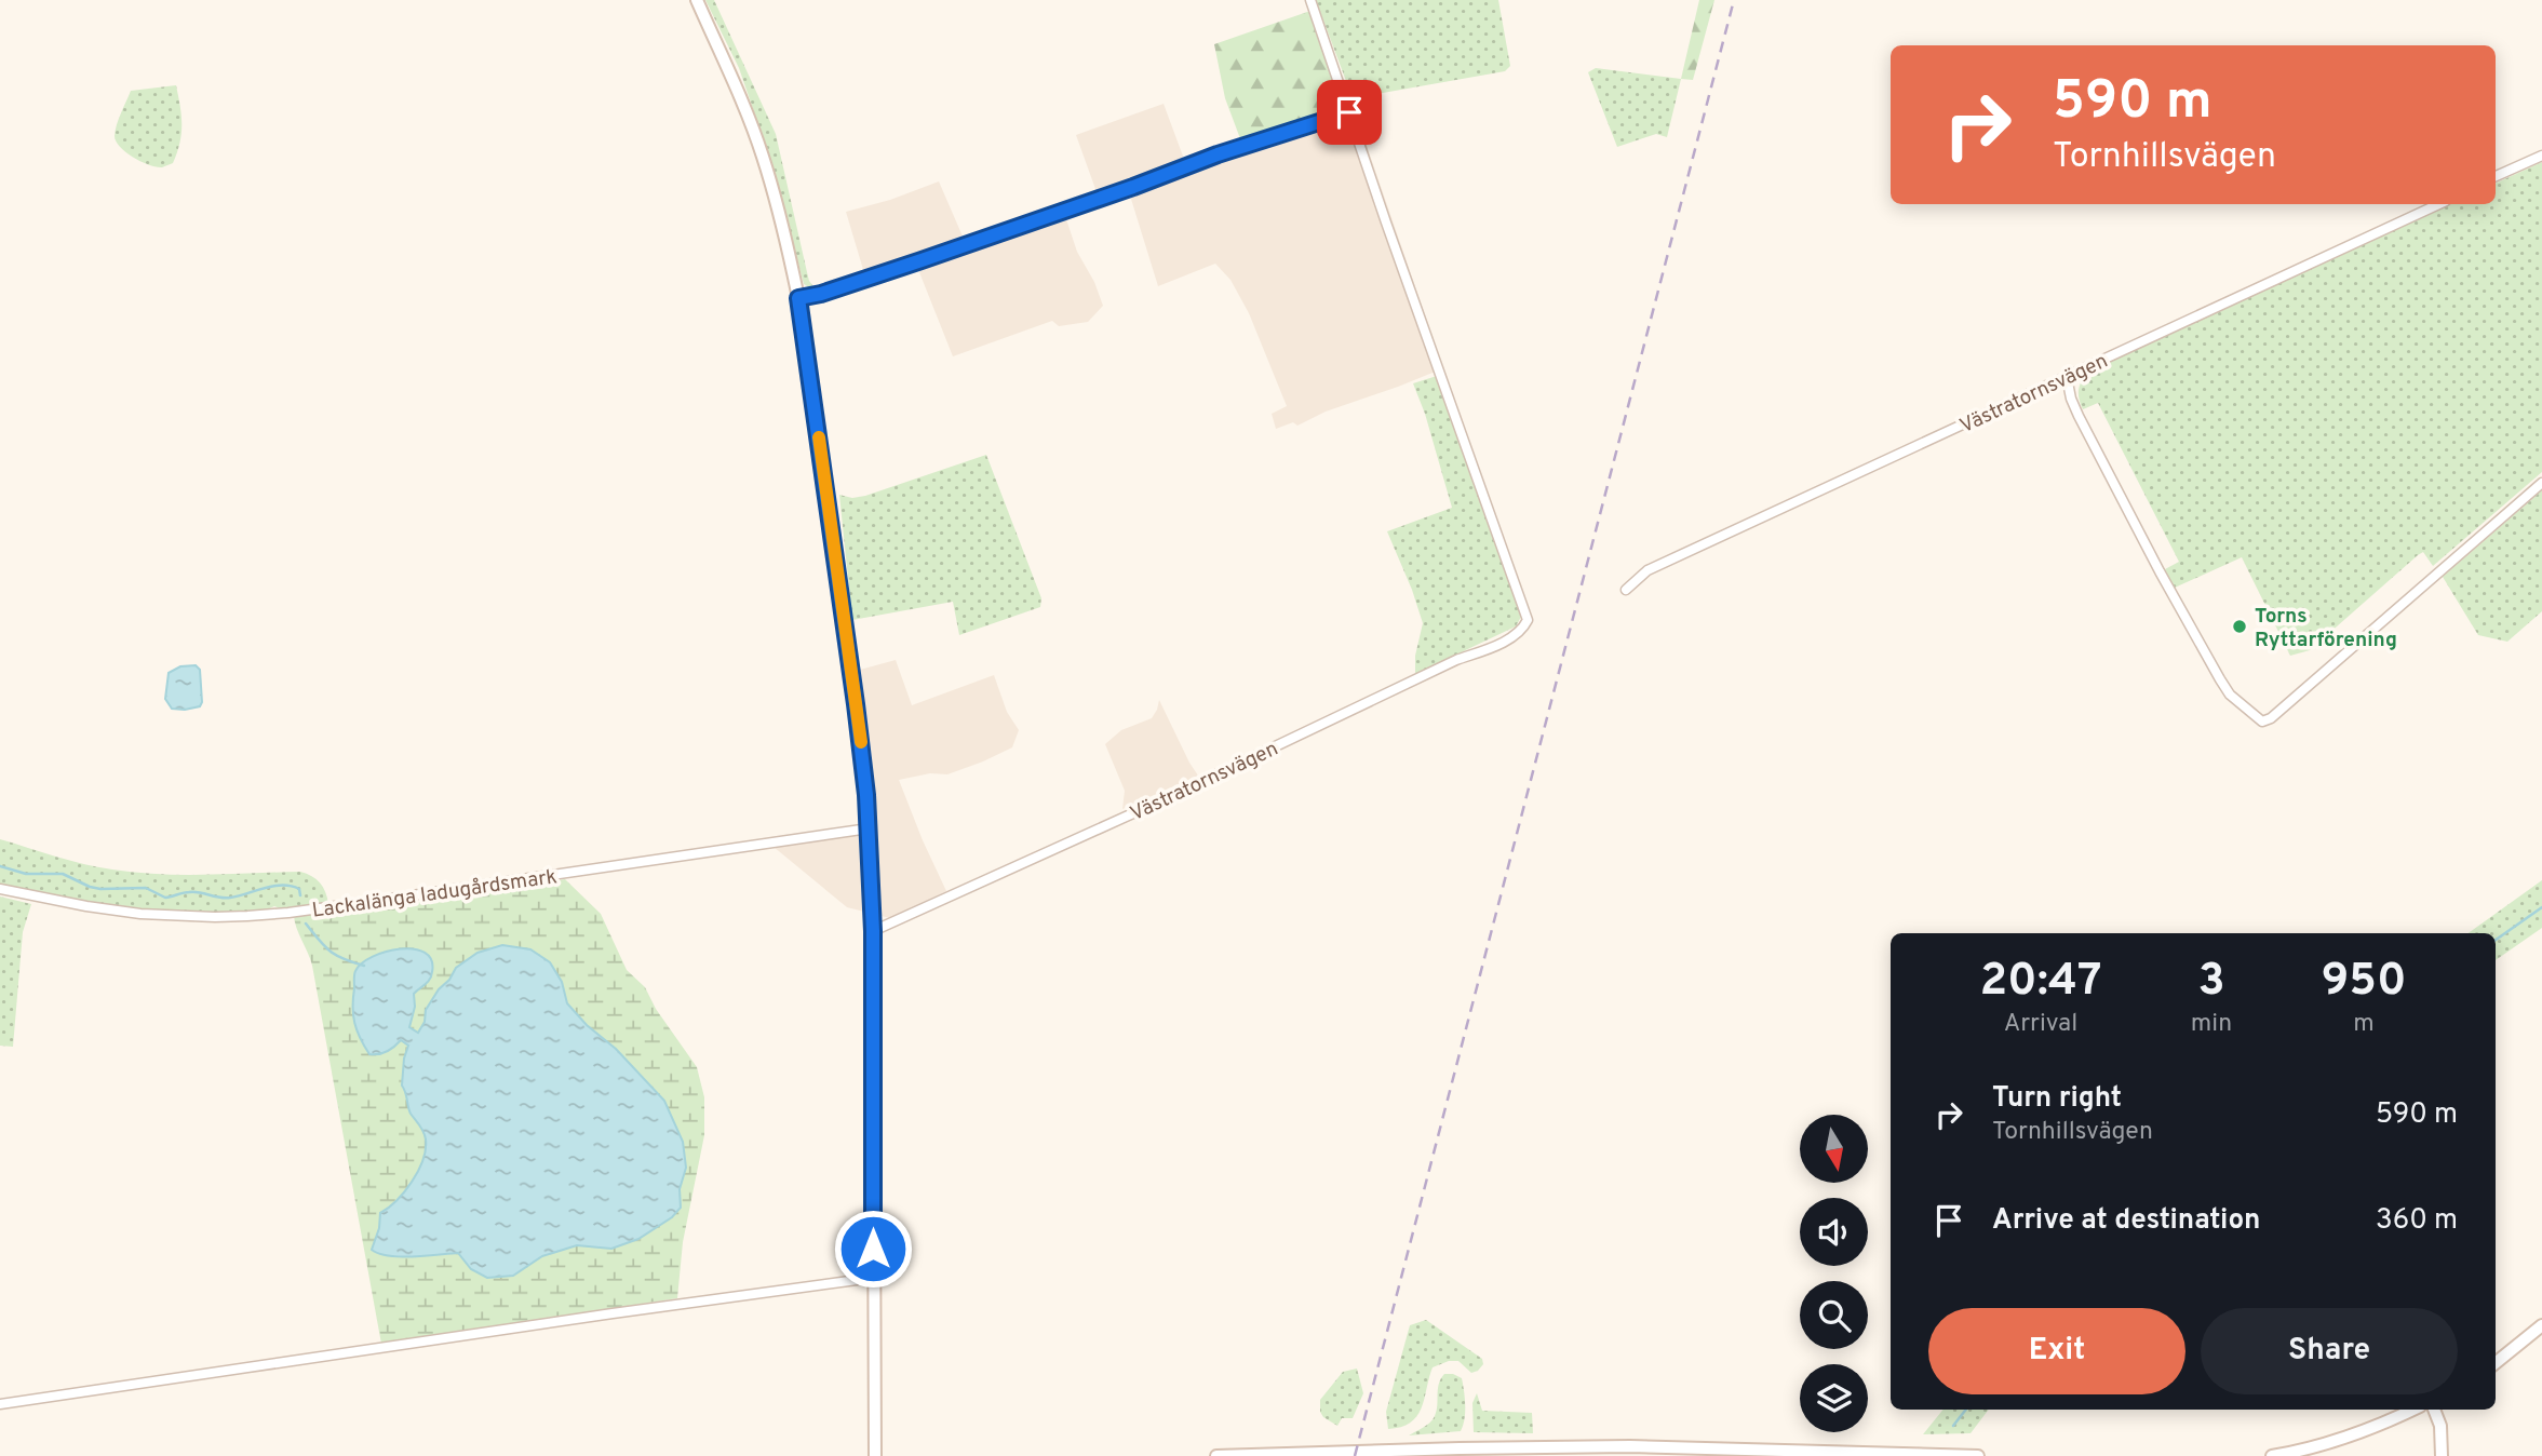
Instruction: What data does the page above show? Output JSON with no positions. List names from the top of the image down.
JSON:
{
  "streets": {
    "street": ["Västratornsvägen", "Lackalänga ladugårdsmark"]
  },
  "places": ["Torns Ryttarförening"],
  "north": "bottom",
  "page": {
    "turn": ["590 m", "Tornhillsvägen"],
    "eta": [
      "20:47",
      "Arrival",
      "3",
      "min",
      "950",
      "m"
    ],
    "list": [
      {
        "name": "Turn right",
        "note": "Tornhillsvägen",
        "value": "590 m"
      },
      {
        "name": "Arrive at destination",
        "value": "360 m"
      }
    ],
    "buttons": ["Exit", "Share"]
  }
}
